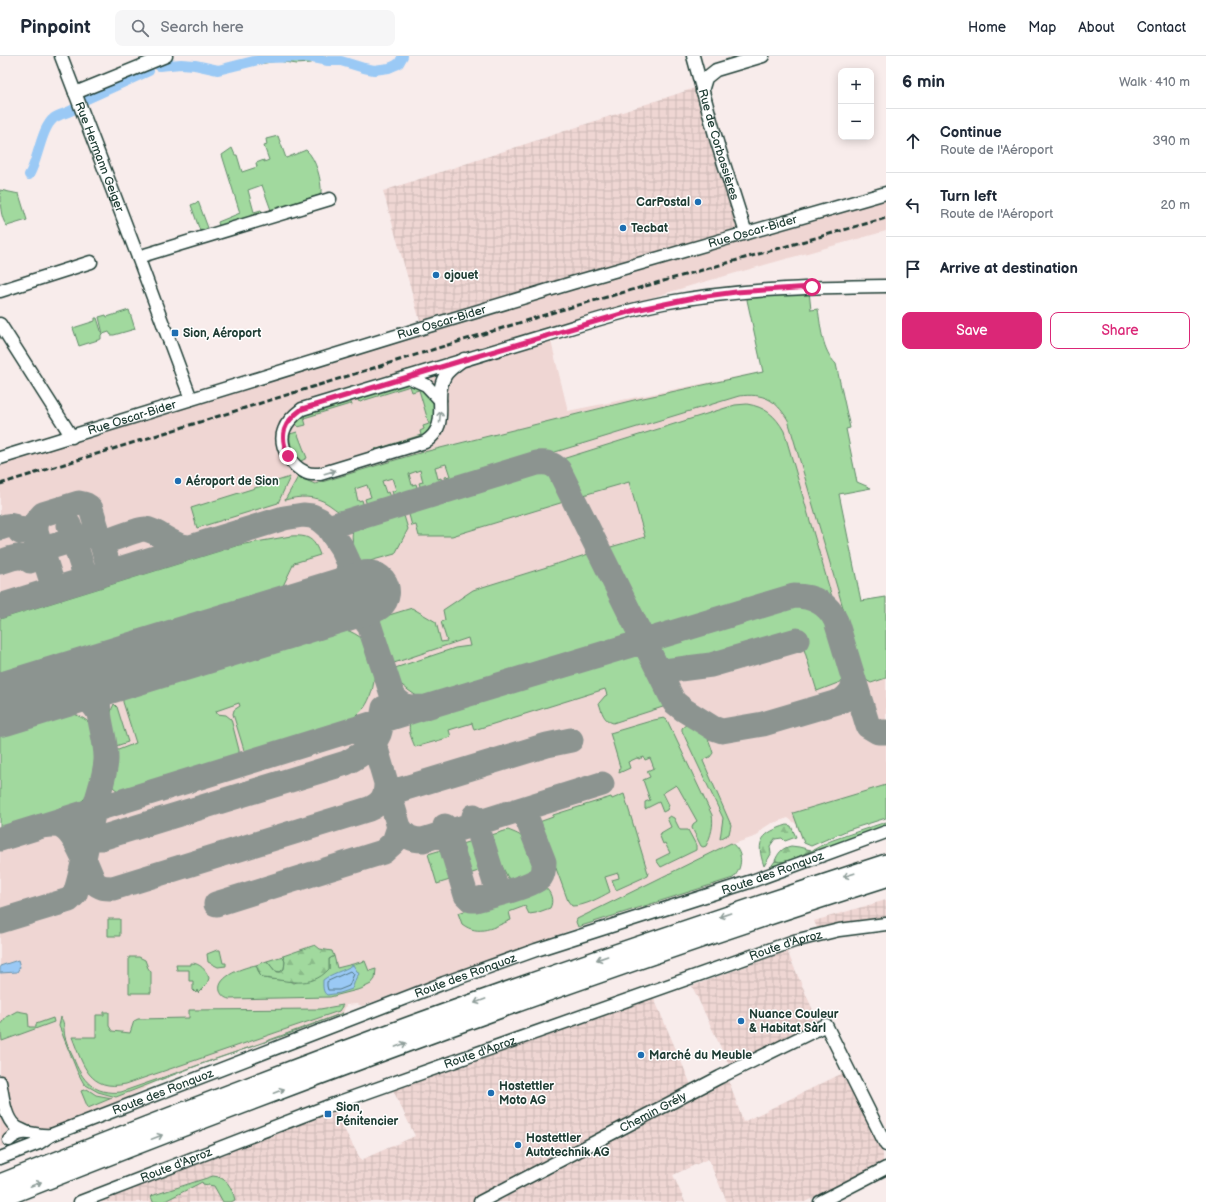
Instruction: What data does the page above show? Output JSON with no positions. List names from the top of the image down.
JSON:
{
  "streets": {
    "street": [
      "Rue de Corbassières",
      "Rue Hermann Geiger",
      "Rue Oscar-Bider",
      "Route des Ronquoz",
      "Route d'Aproz",
      "Chemin Grély"
    ]
  },
  "crossings": [
    ["Rue de Corbassières", "Rue Oscar-Bider"],
    ["Rue Hermann Geiger", "Rue Oscar-Bider"]
  ],
  "places": {
    "other": [
      "CarPostal",
      "Tecbat",
      "ojouet",
      "Aéroport de Sion",
      "Nuance Couleur & Habitat Sàrl",
      "Marché du Meuble",
      "Hostettler Moto AG",
      "Hostettler Autotechnik AG"
    ],
    "transit": ["Sion, Aéroport", "Sion, Pénitencier"]
  },
  "page": {
    "header": "Pinpoint",
    "search": "Search here",
    "nav": [
      "Home",
      "Map",
      "About",
      "Contact"
    ],
    "heading": ["6 min", "Walk · 410 m"],
    "map_buttons": ["+", "−"],
    "list": [
      ["Continue", "Route de l'Aéroport", "390 m"],
      ["Turn left", "Route de l'Aéroport", "20 m"],
      "Arrive at destination"
    ],
    "buttons": ["Save", "Share"]
  }
}
